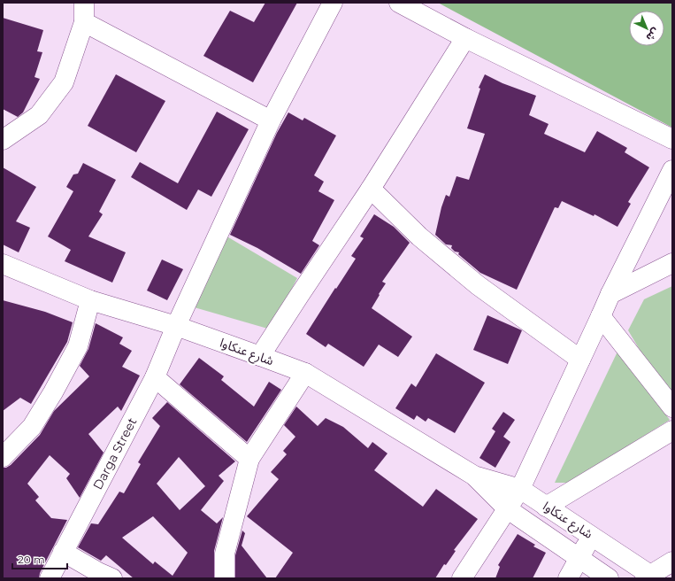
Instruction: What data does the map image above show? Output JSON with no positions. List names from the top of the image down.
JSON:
{
  "streets": {
    "street": ["شارع عنكاوا", "Darga Street"]
  },
  "crossings": [
    ["شارع عنكاوا", "Darga Street"]
  ],
  "scale_bar": "20 m",
  "north": "bottom right"
}
